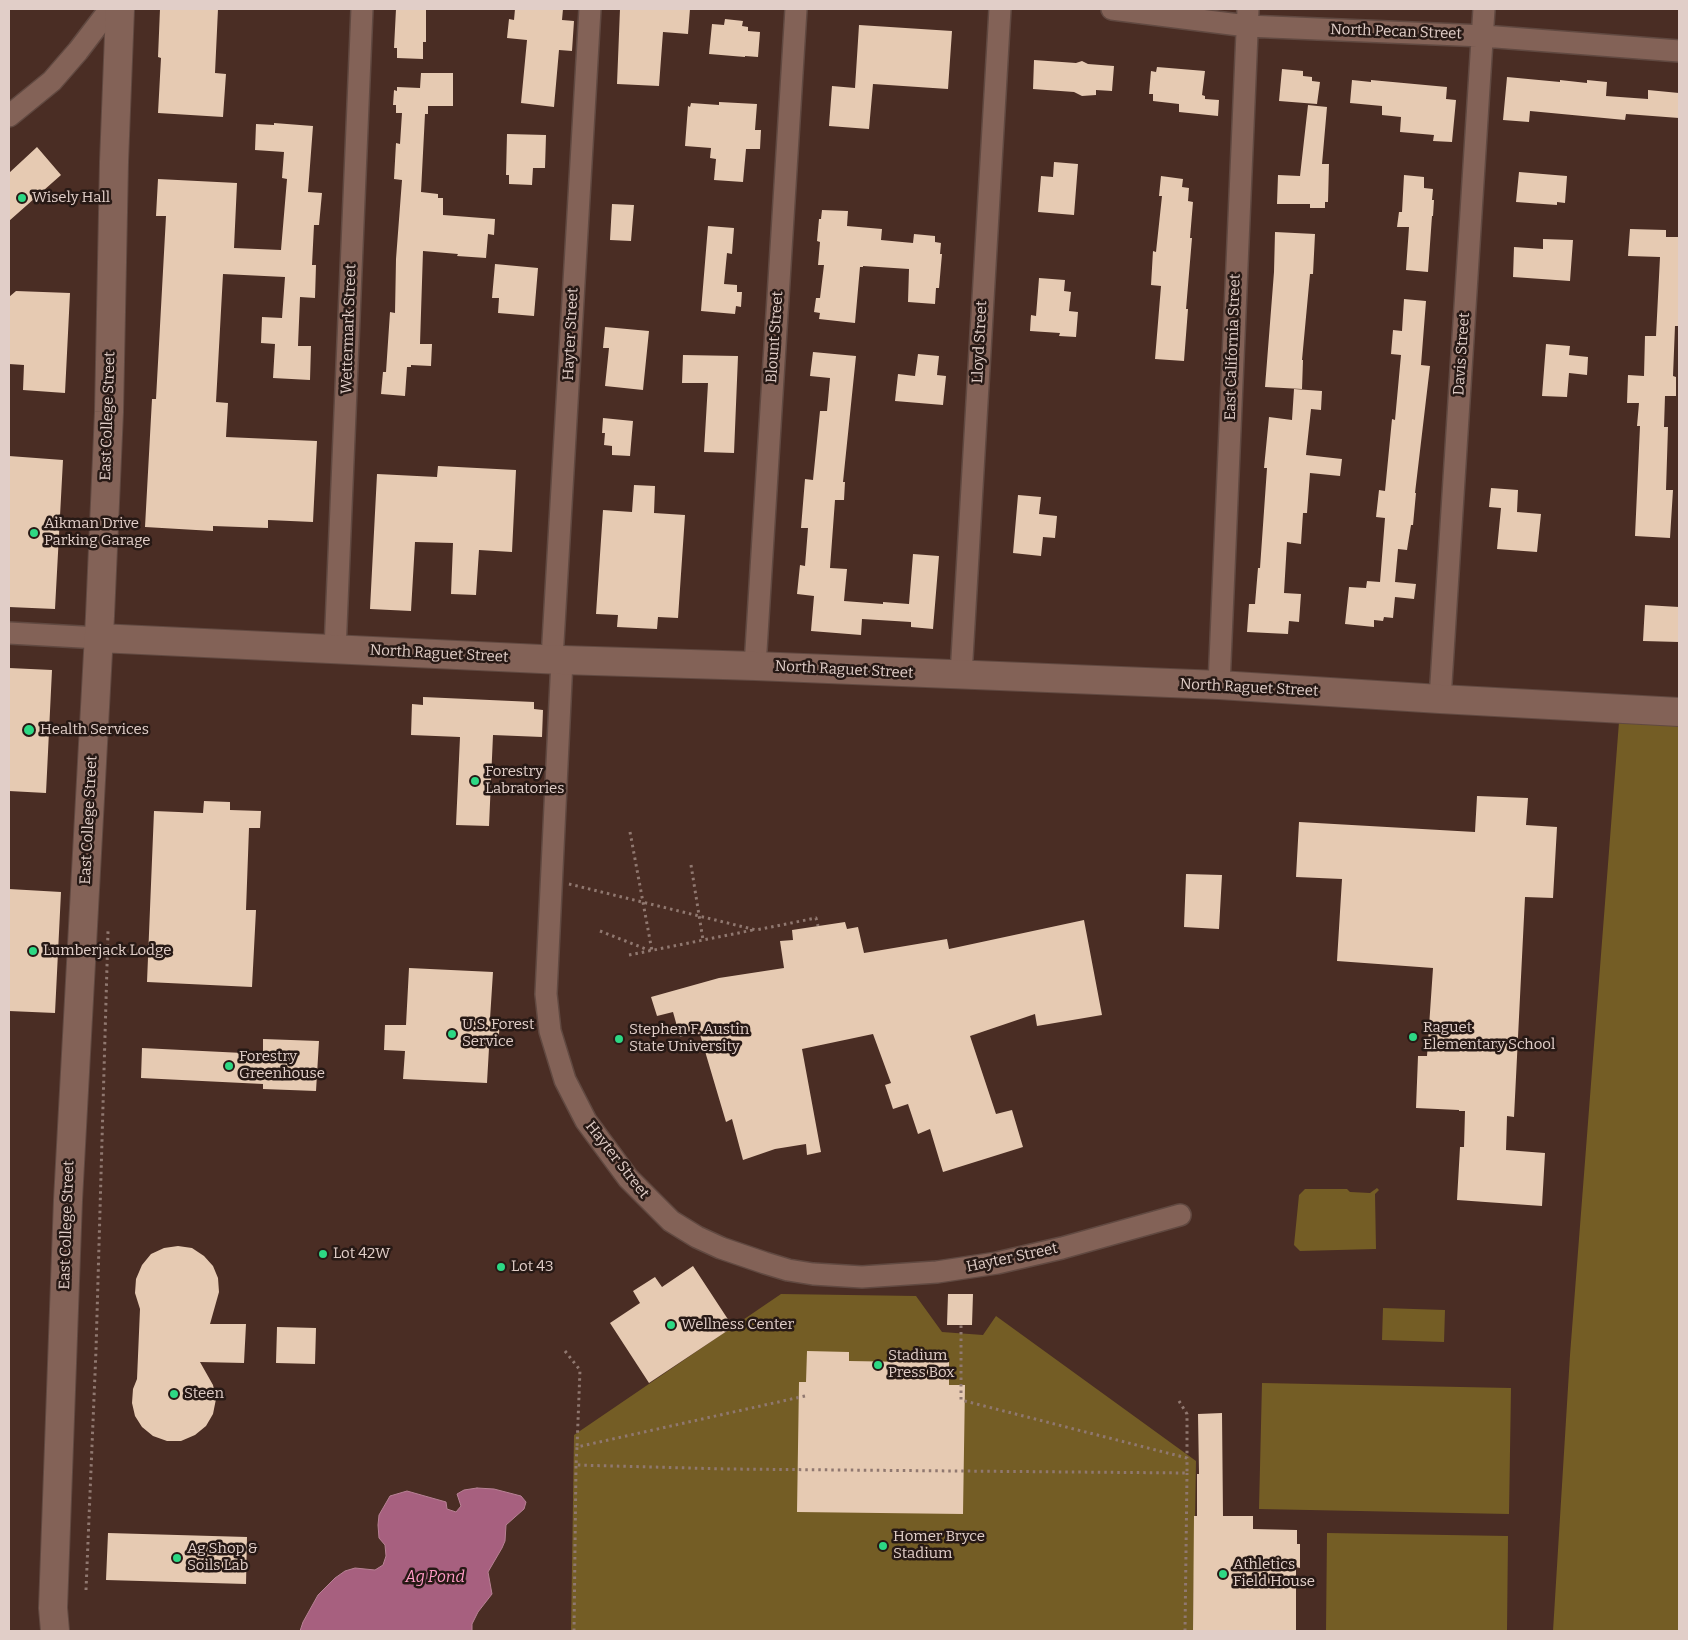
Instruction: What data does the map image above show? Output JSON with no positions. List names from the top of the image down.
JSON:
{
  "streets": {
    "street": [
      "North Pecan Street",
      "Wettermark Street",
      "Hayter Street",
      "Blount Street",
      "Lloyd Street",
      "East California Street",
      "Davis Street",
      "East College Street",
      "North Raguet Street"
    ]
  },
  "crossings": [
    ["North Pecan Street", "East California Street"],
    ["North Pecan Street", "Davis Street"],
    ["Wettermark Street", "North Raguet Street"],
    ["Hayter Street", "North Raguet Street"],
    ["Blount Street", "North Raguet Street"],
    ["Lloyd Street", "North Raguet Street"],
    ["East California Street", "North Raguet Street"],
    ["Davis Street", "North Raguet Street"],
    ["East College Street", "North Raguet Street"]
  ],
  "water": ["Ag Pond"],
  "places": [
    "Wisely Hall",
    "Aikman Drive Parking Garage",
    "Health Services",
    "Forestry Labratories",
    "Lumberjack Lodge",
    "U.S. Forest Service",
    "Raguet Elementary School",
    "Stephen F. Austin State University",
    "Forestry Greenhouse",
    "Lot 42W",
    "Lot 43",
    "Wellness Center",
    "Stadium Press Box",
    "Steen",
    "Homer Bryce Stadium",
    "Ag Shop & Soils Lab",
    "Athletics Field House"
  ]
}
